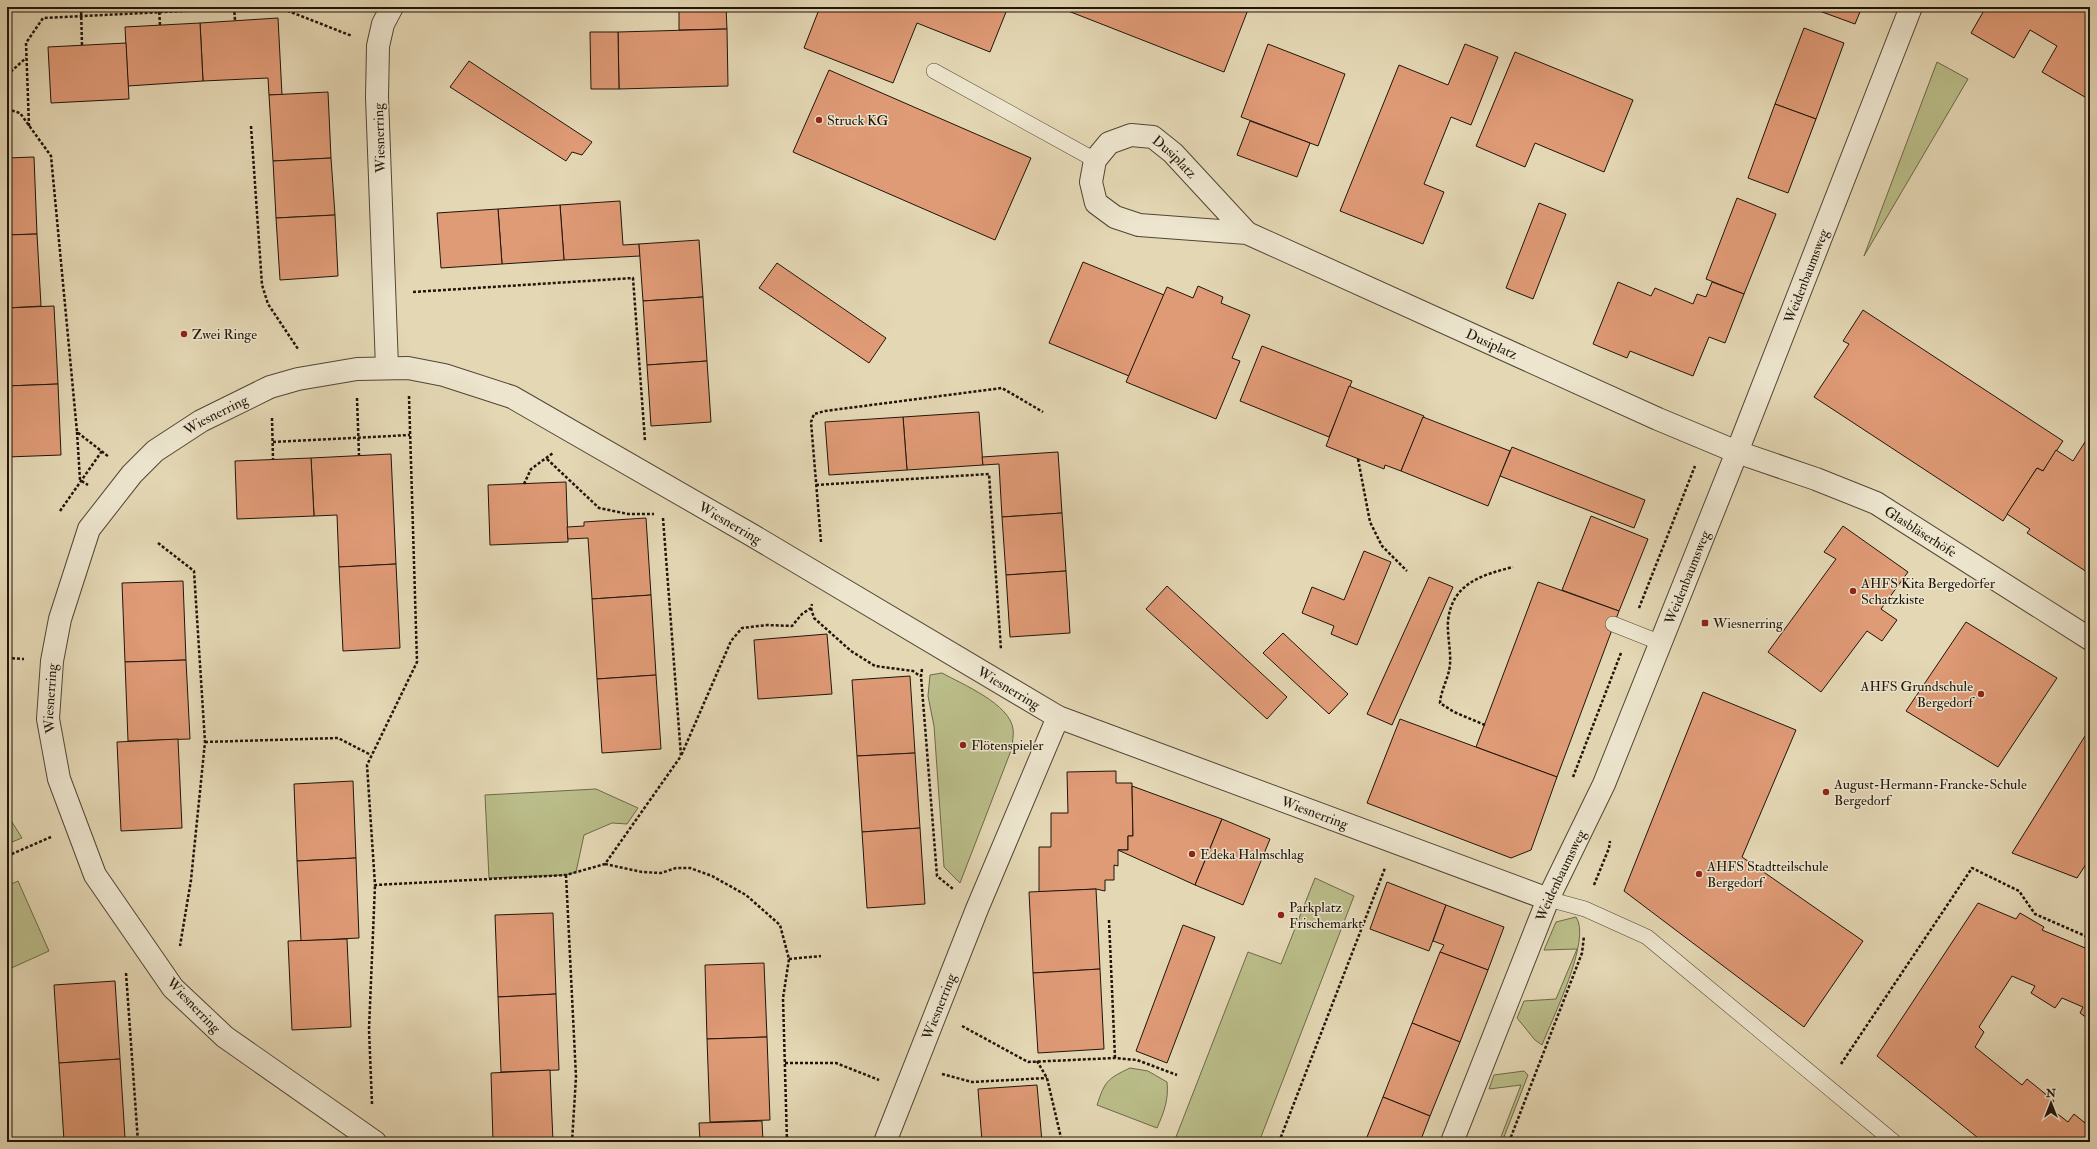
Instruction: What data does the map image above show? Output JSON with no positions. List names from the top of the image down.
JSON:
{
  "streets": {
    "street": [
      "Wiesnerring",
      "Dusiplatz",
      "Weidenbaumsweg",
      "Glasbläserhöfe"
    ]
  },
  "crossings": [
    ["Wiesnerring", "Weidenbaumsweg"],
    ["Dusiplatz", "Weidenbaumsweg"],
    ["Dusiplatz", "Glasbläserhöfe"],
    ["Weidenbaumsweg", "Glasbläserhöfe"]
  ],
  "places": {
    "other": [
      "Struck KG",
      "Zwei Ringe",
      "AHFS Kita Bergedorfer Schatzkiste",
      "AHFS Grundschule Bergedorf",
      "Flötenspieler",
      "August-Hermann-Francke-Schule Bergedorf",
      "Edeka Halmschlag",
      "AHFS Stadtteilschule Bergedorf",
      "Parkplatz Frischemarkt"
    ],
    "transit": ["Wiesnerring"]
  },
  "north": "top"
}
